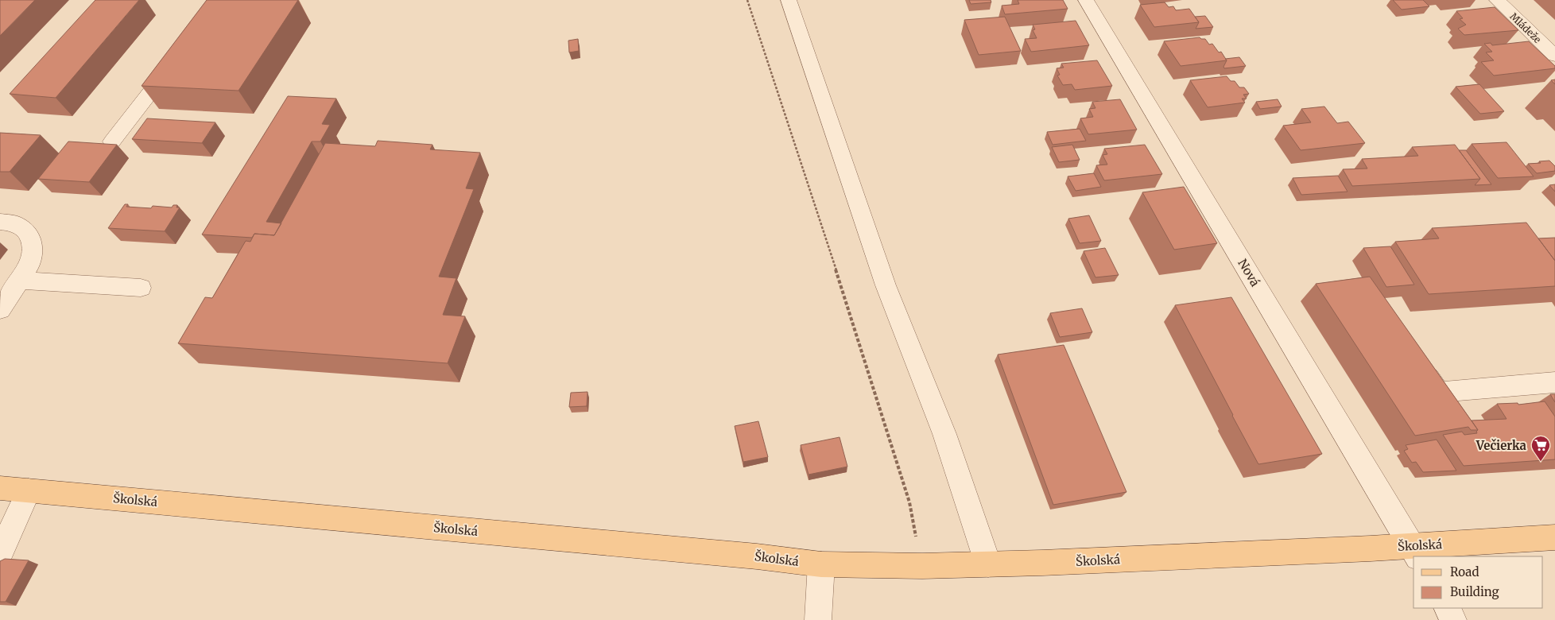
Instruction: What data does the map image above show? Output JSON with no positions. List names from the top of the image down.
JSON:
{
  "streets": {
    "main road": ["Školská"],
    "street": ["Mládeže", "Nová"]
  },
  "crossings": [
    ["Nová", "Školská"]
  ],
  "places": {
    "supermarket": ["Večierka"]
  },
  "legend": ["Road", "Building"]
}
